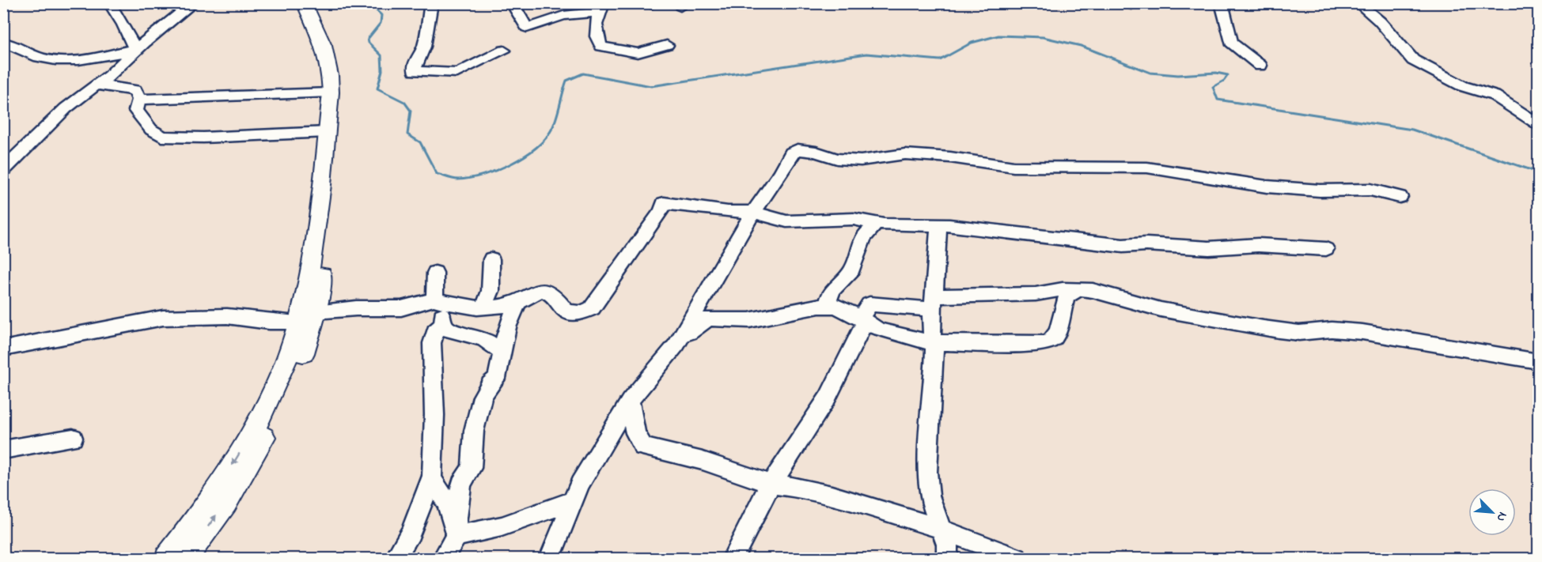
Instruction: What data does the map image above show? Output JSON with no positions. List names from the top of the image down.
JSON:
{
  "north": "bottom right"
}
